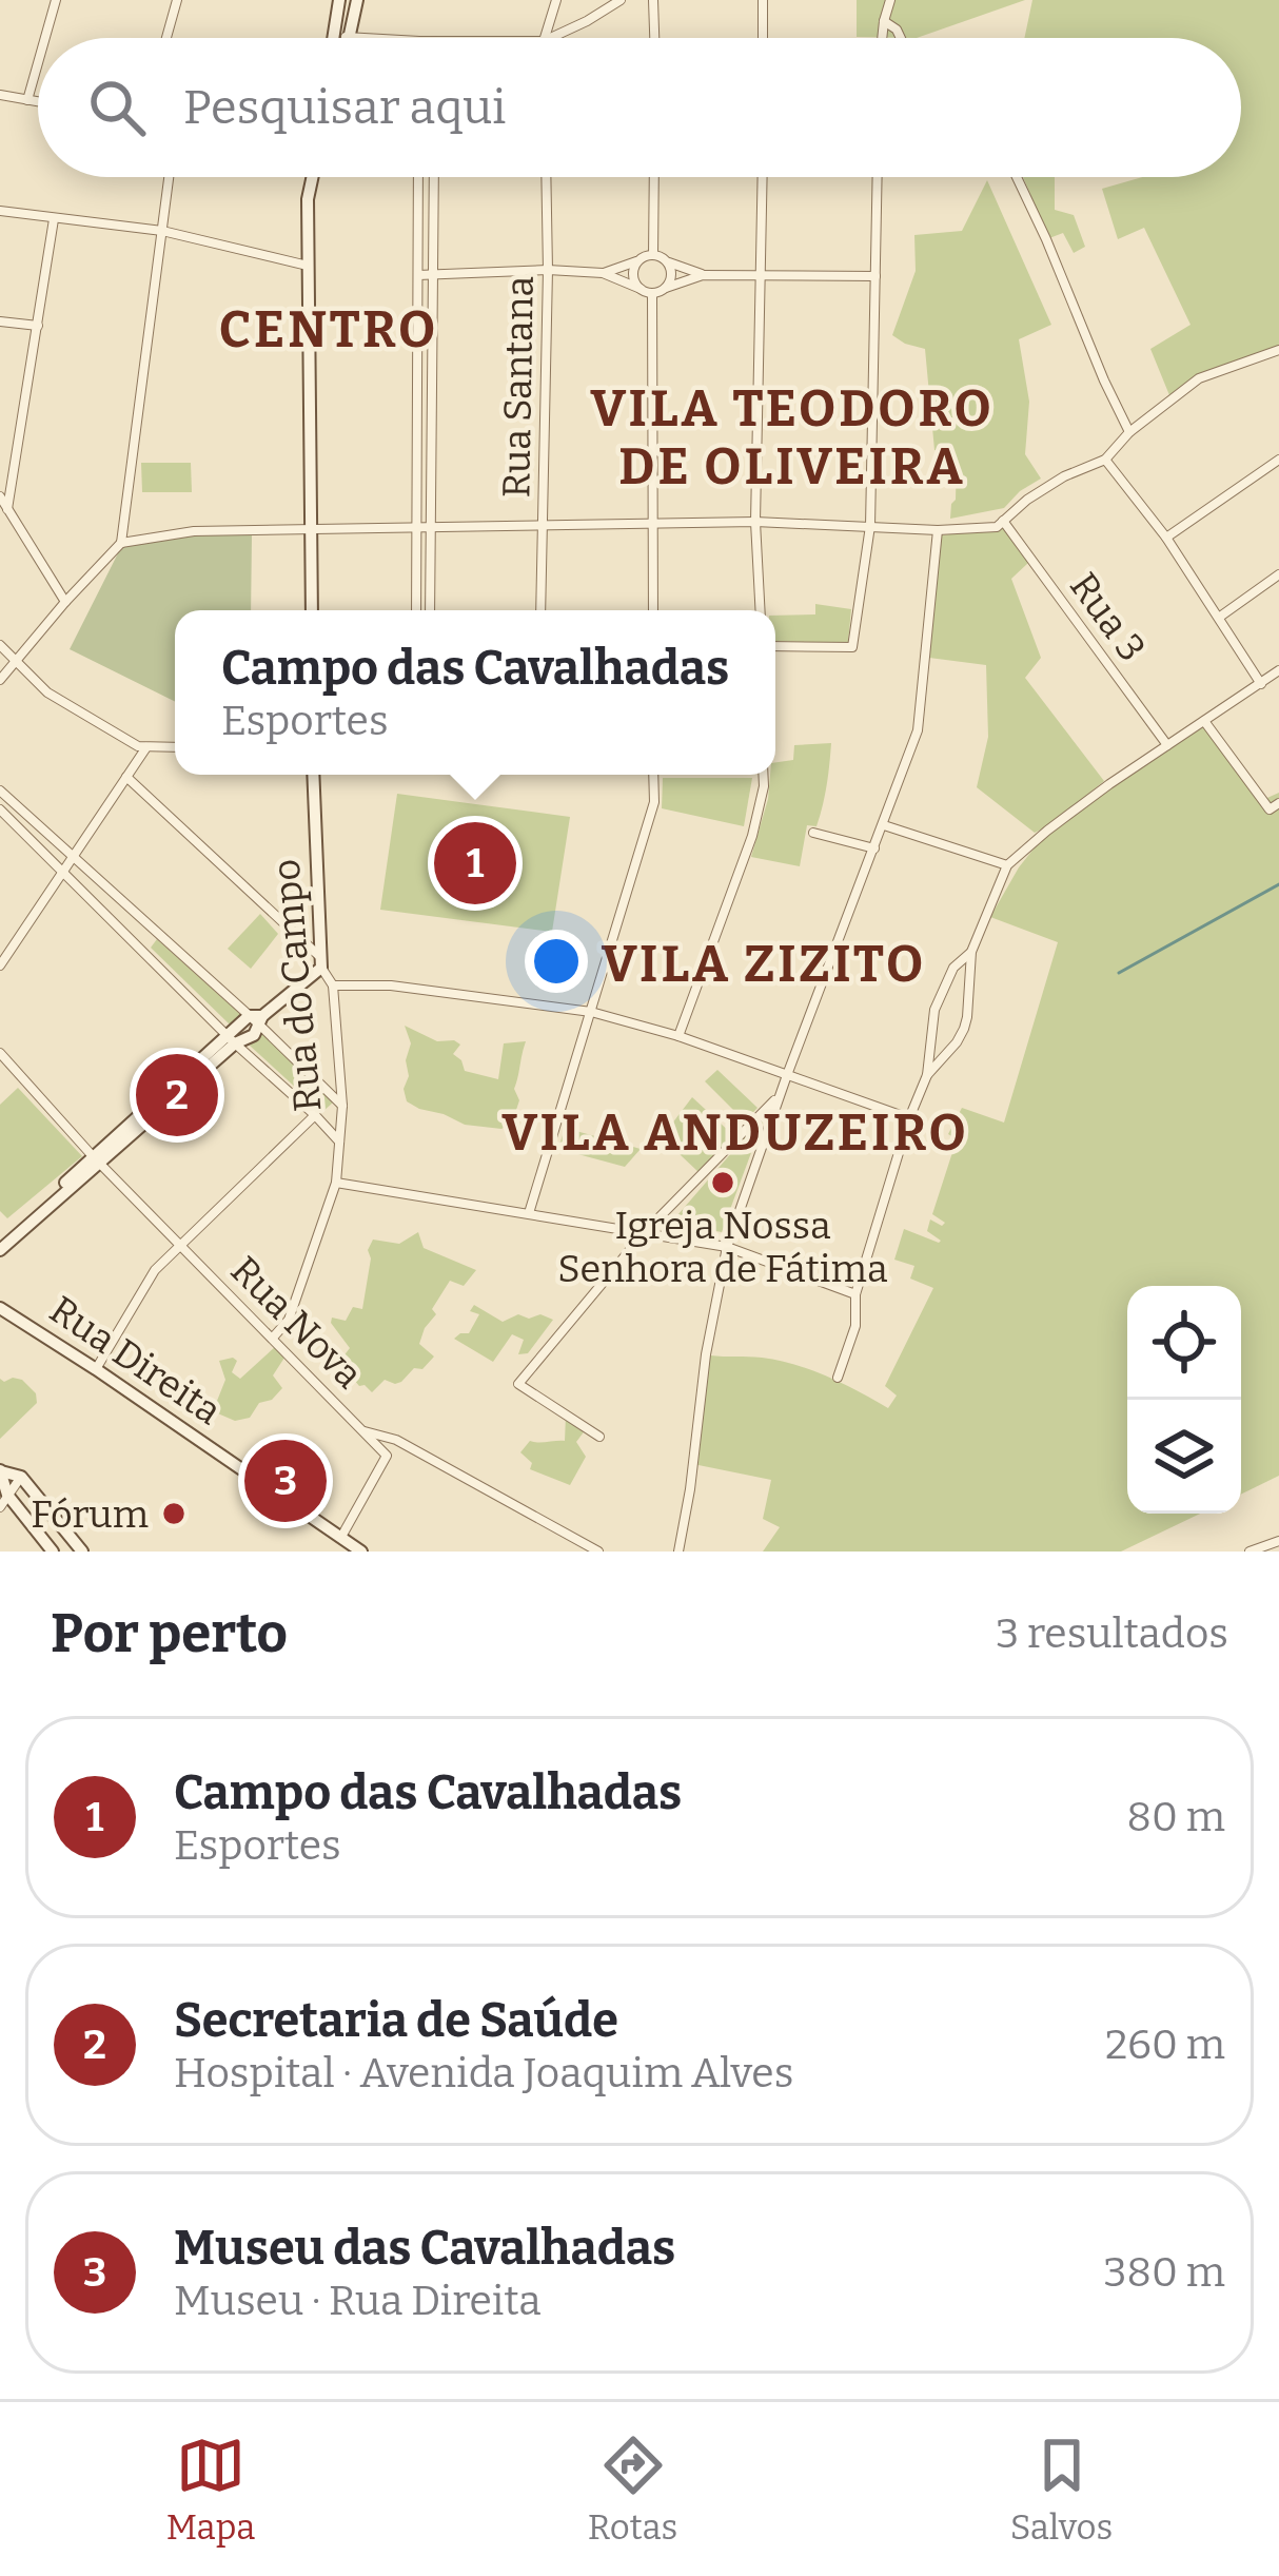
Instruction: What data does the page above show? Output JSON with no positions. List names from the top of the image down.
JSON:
{
  "streets": {
    "street": [
      "Rua Santana",
      "Rua 3",
      "Rua do Campo",
      "Rua Nova",
      "Rua Direita"
    ]
  },
  "crossings": [
    ["Rua do Campo", "Rua Nova"]
  ],
  "districts": [
    "CENTRO",
    "VILA TEODORO DE OLIVEIRA",
    "VILA ZIZITO",
    "VILA ANDUZEIRO"
  ],
  "places": ["Igreja Nossa Senhora de Fátima", "Fórum"],
  "page": {
    "search": "Pesquisar aqui",
    "popup": ["Campo das Cavalhadas", "Esportes"],
    "pins": ["1", "2", "3"],
    "heading": ["Por perto", "3 resultados"],
    "list": [
      {
        "mark": "1",
        "name": "Campo das Cavalhadas",
        "note": "Esportes",
        "value": "80 m"
      },
      {
        "mark": "2",
        "name": "Secretaria de Saúde",
        "note": "Hospital · Avenida Joaquim Alves",
        "value": "260 m"
      },
      {
        "mark": "3",
        "name": "Museu das Cavalhadas",
        "note": "Museu · Rua Direita",
        "value": "380 m"
      }
    ],
    "nav": ["Mapa", "Rotas", "Salvos"]
  }
}
